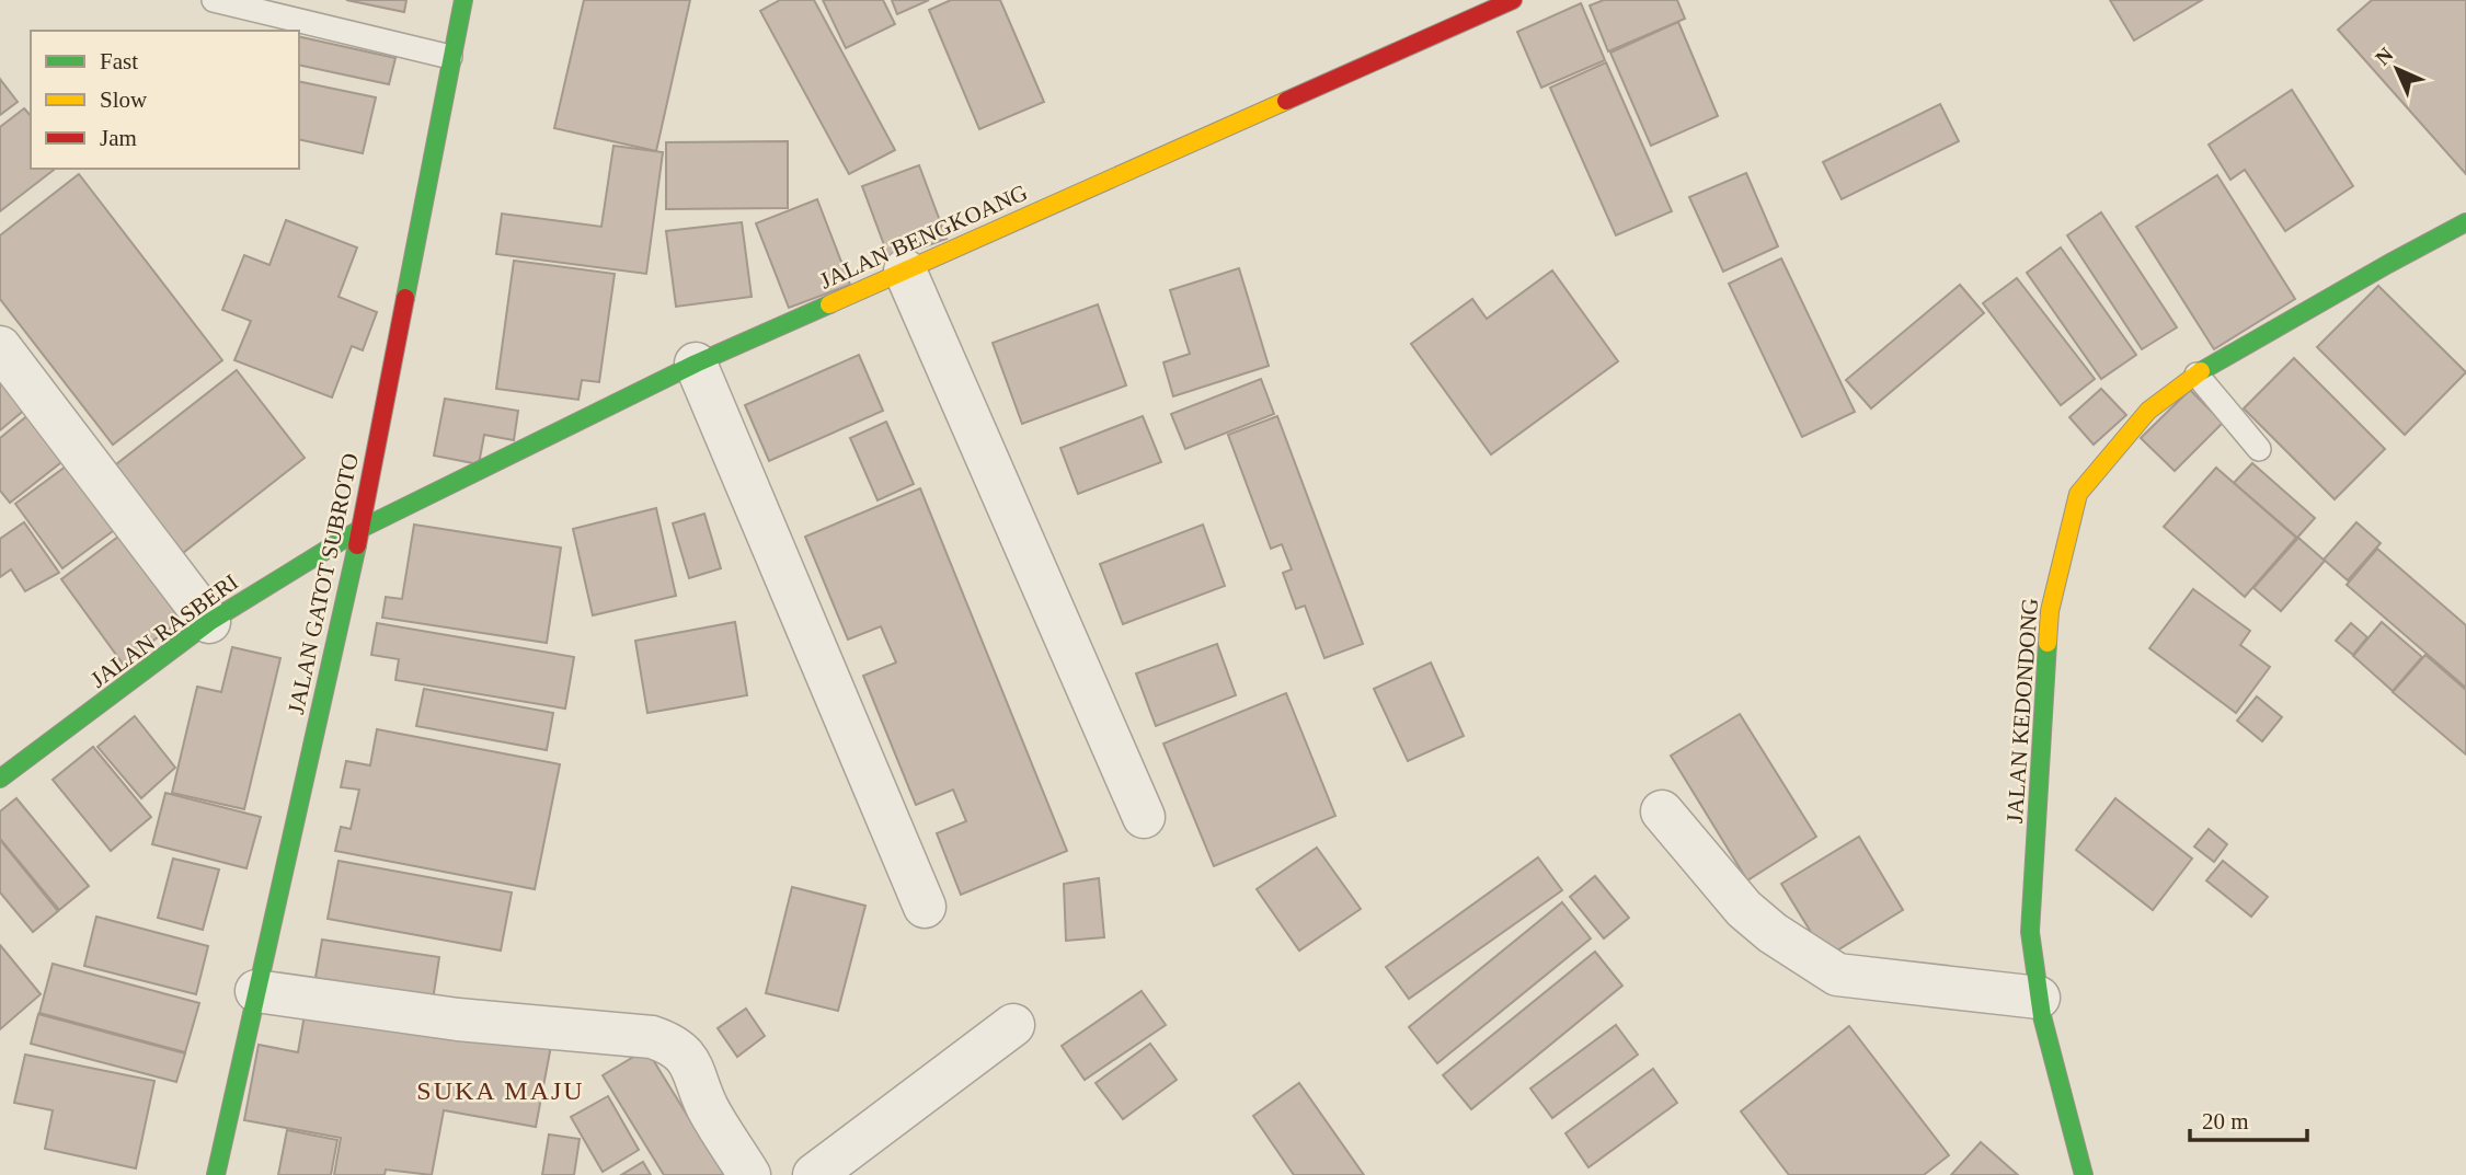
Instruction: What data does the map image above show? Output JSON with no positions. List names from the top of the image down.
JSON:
{
  "streets": {
    "street": [
      "JALAN BENGKOANG",
      "JALAN GATOT SUBROTO",
      "JALAN RASBERI",
      "JALAN KEDONDONG"
    ]
  },
  "crossings": [
    ["JALAN BENGKOANG", "JALAN GATOT SUBROTO"],
    ["JALAN BENGKOANG", "JALAN RASBERI"],
    ["JALAN GATOT SUBROTO", "JALAN RASBERI"]
  ],
  "districts": ["SUKA MAJU"],
  "legend": ["Fast", "Slow", "Jam"],
  "scale_bar": "20 m",
  "north": "top left"
}
